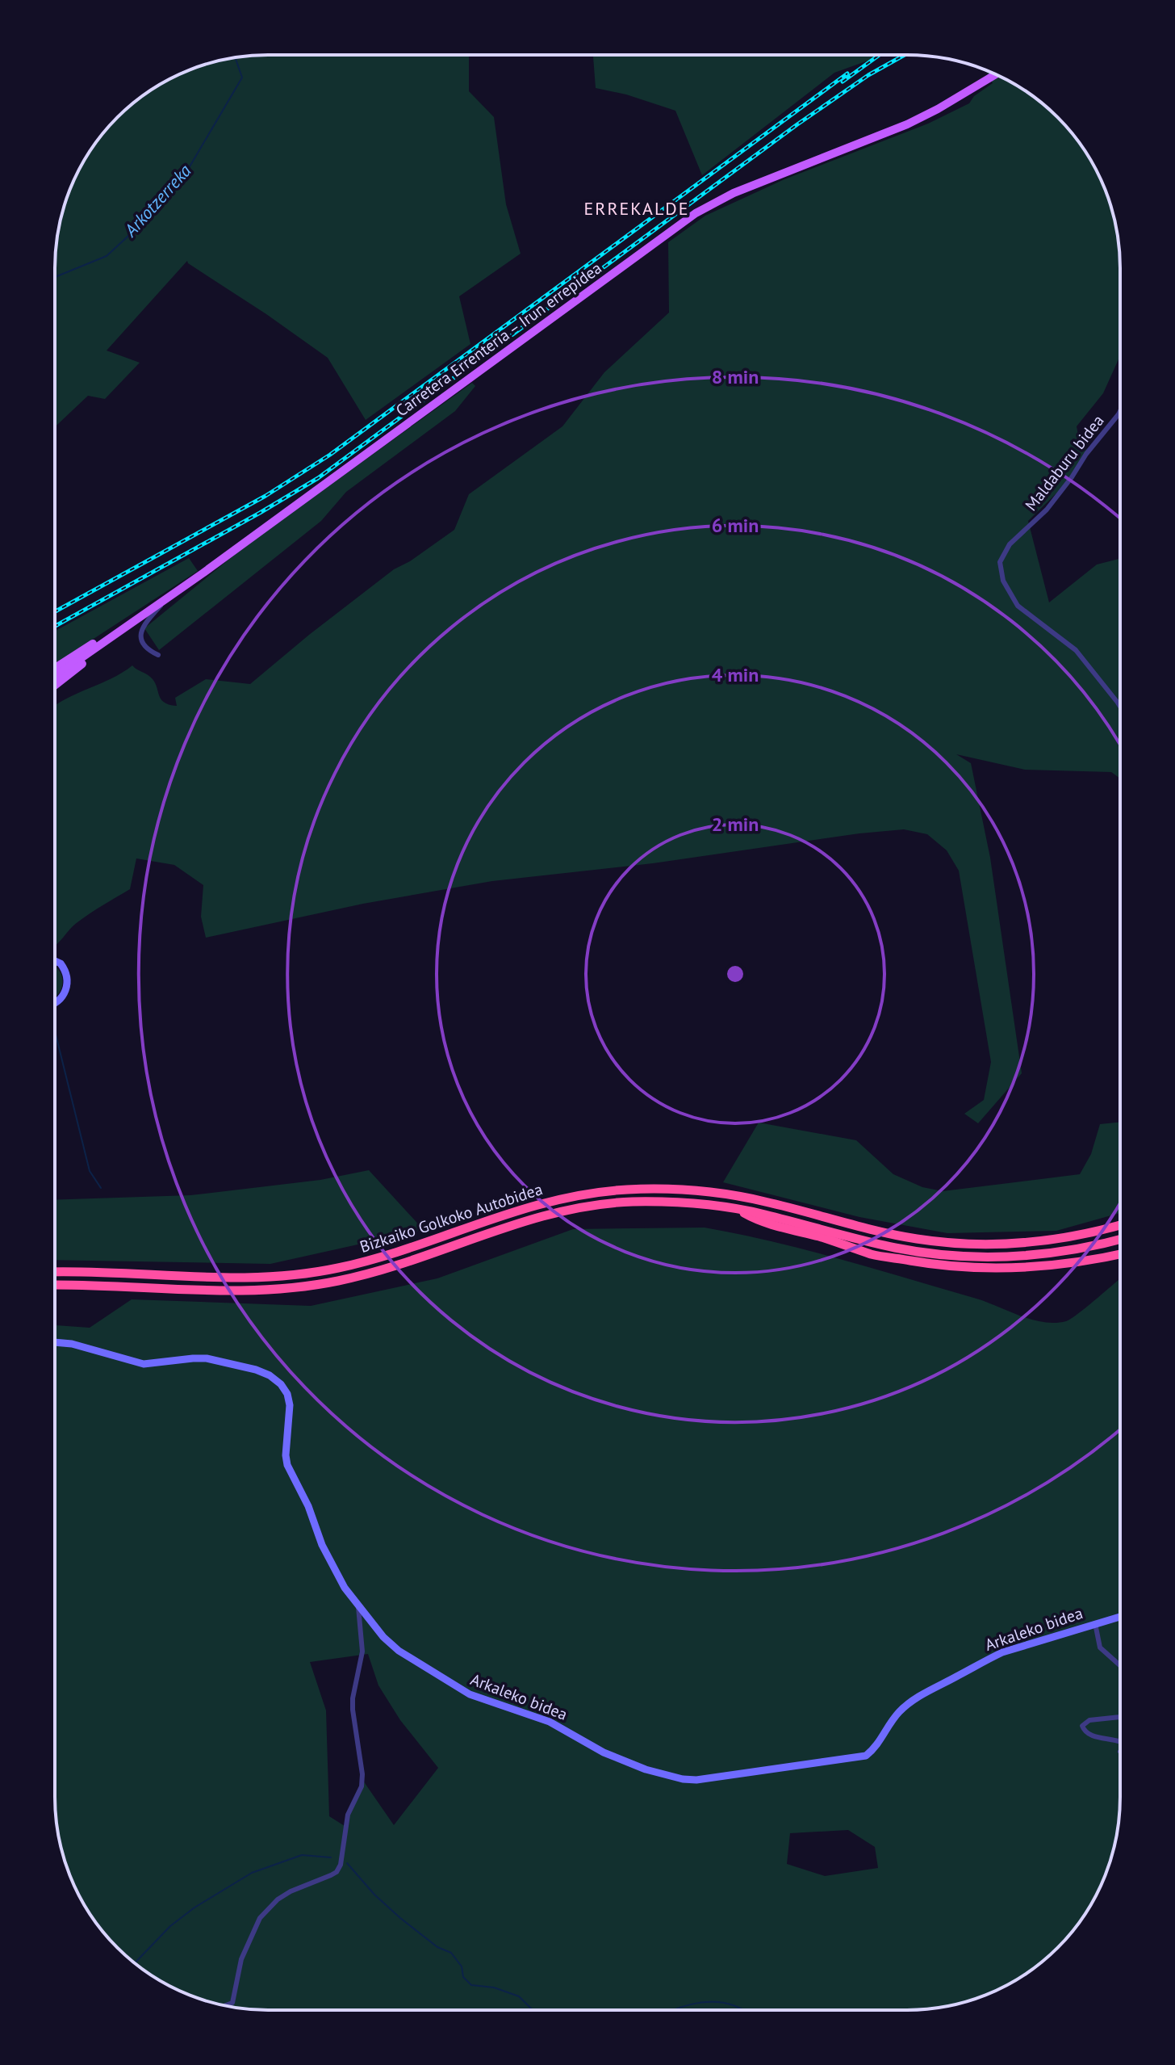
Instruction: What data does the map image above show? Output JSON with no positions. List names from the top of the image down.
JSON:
{
  "streets": {
    "highway": ["Bizkaiko Golkoko Autobidea"],
    "main road": ["Carretera Errenteria – Irun errepidea"],
    "street": ["Maldaburu bidea", "Arkaleko bidea"]
  },
  "districts": ["ERREKALDE"],
  "water": ["Arkotzerreka"],
  "rings": [
    "8 min",
    "6 min",
    "4 min",
    "2 min"
  ]
}
